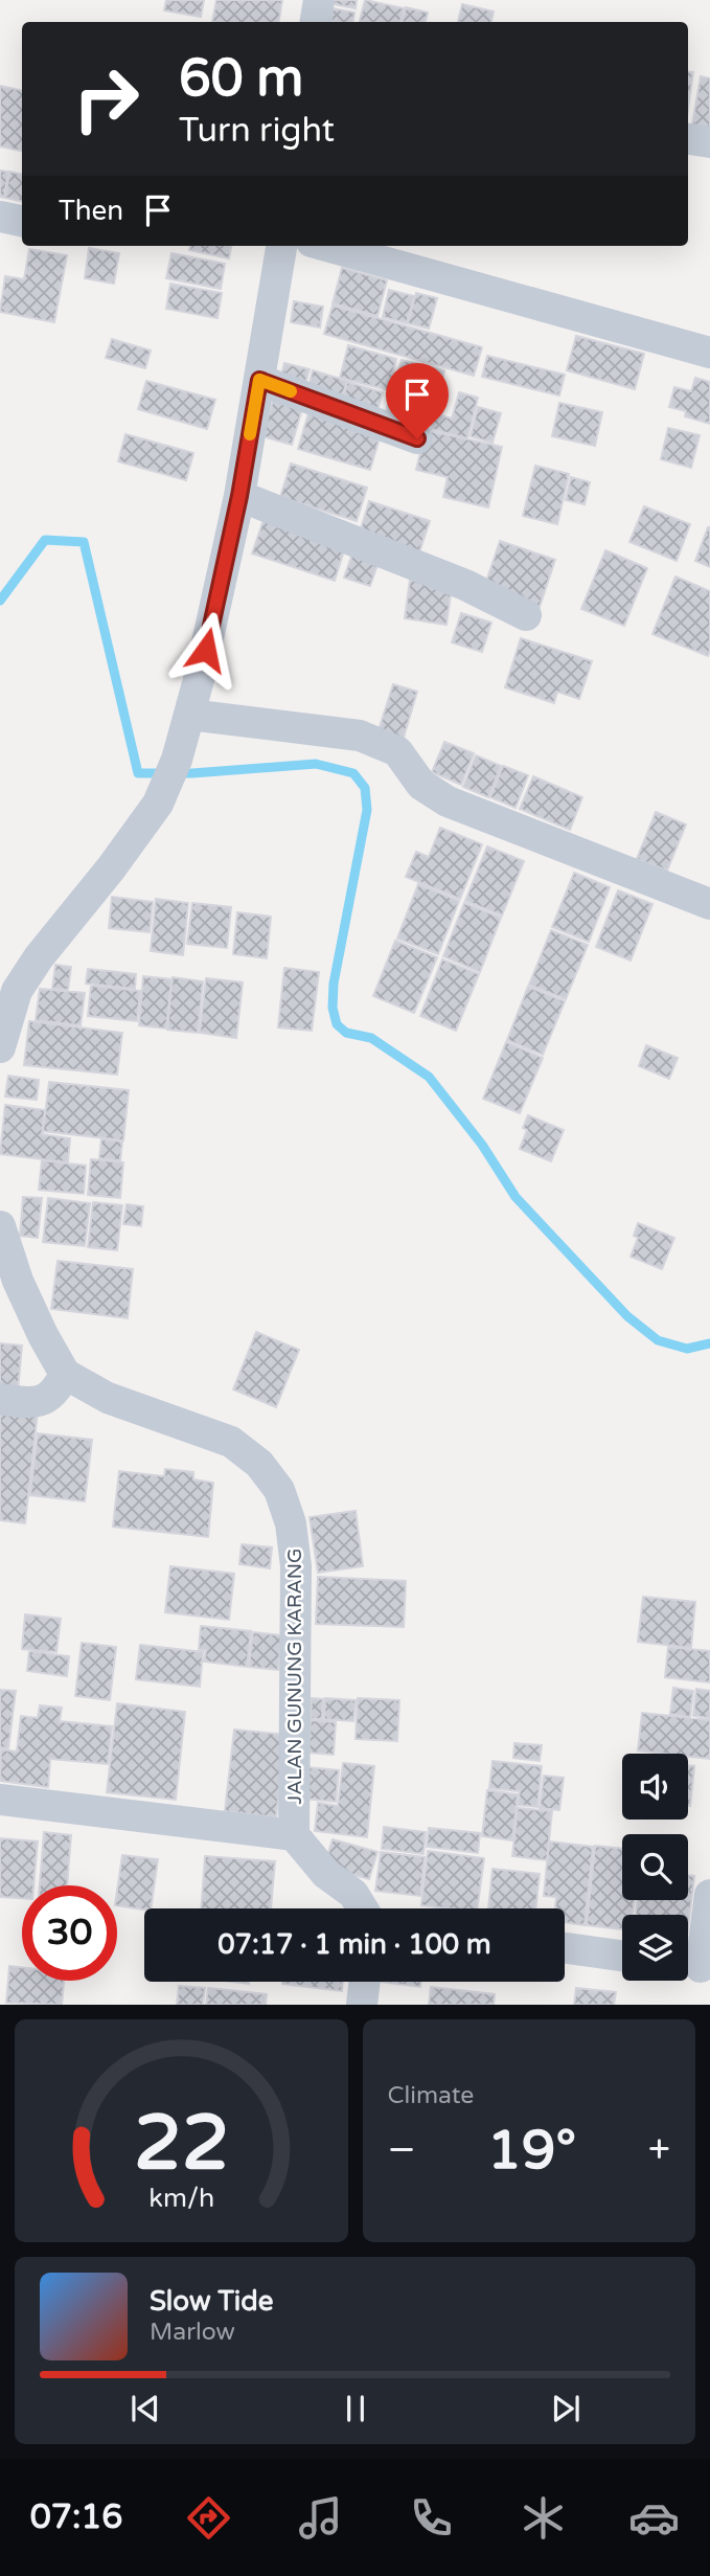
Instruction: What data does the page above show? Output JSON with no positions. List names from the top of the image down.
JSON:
{
  "streets": {
    "street": ["JALAN GUNUNG KARANG"]
  },
  "page": {
    "turn": ["60 m", "Turn right"],
    "then": "Then",
    "limit": "30",
    "trip": "07:17 · 1 min · 100 m",
    "tile": "Climate",
    "heat": ["−", "19°", "+"],
    "song": ["Slow Tide", "Marlow"],
    "tabs": "07:16",
    "gauge": ["22", "km/h"]
  }
}
